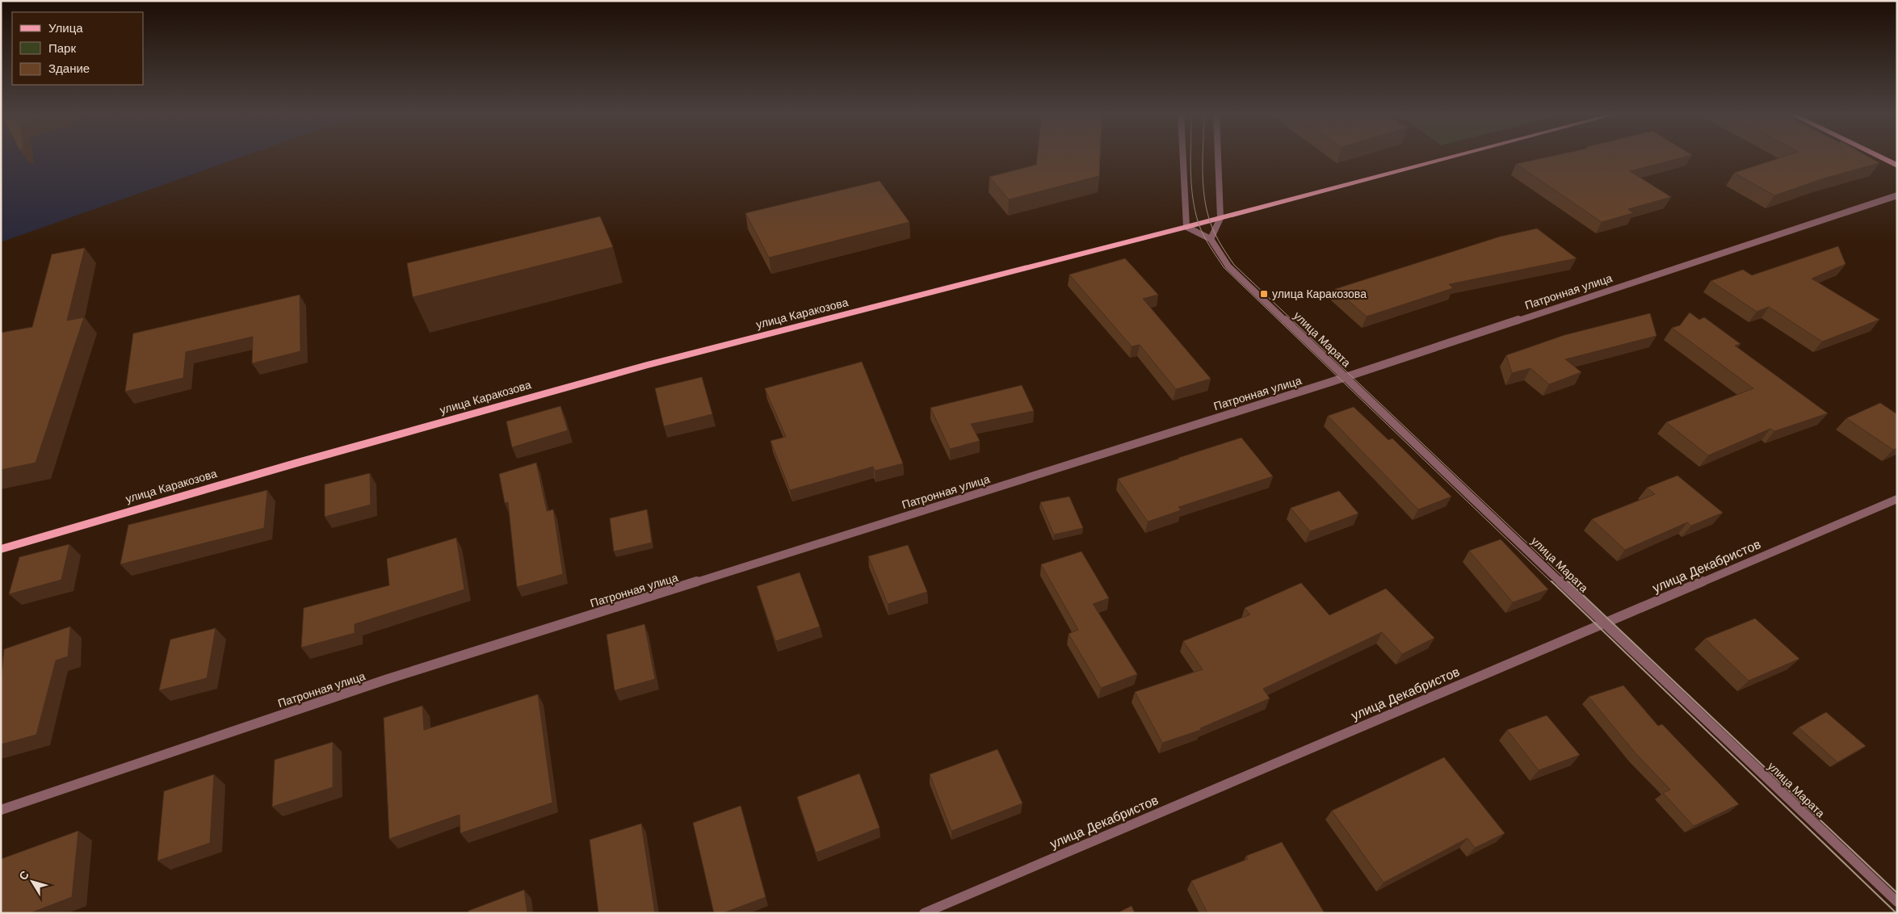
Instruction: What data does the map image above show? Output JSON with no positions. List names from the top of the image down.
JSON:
{
  "streets": {
    "main road": ["улица Каракозова"],
    "street": ["Патронная улица", "улица Марата", "улица Декабристов"]
  },
  "crossings": [
    ["Патронная улица", "улица Марата"],
    ["улица Марата", "улица Декабристов"]
  ],
  "places": {
    "transit": ["улица Каракозова"]
  },
  "legend": ["Улица", "Парк", "Здание"],
  "north": "top left"
}
